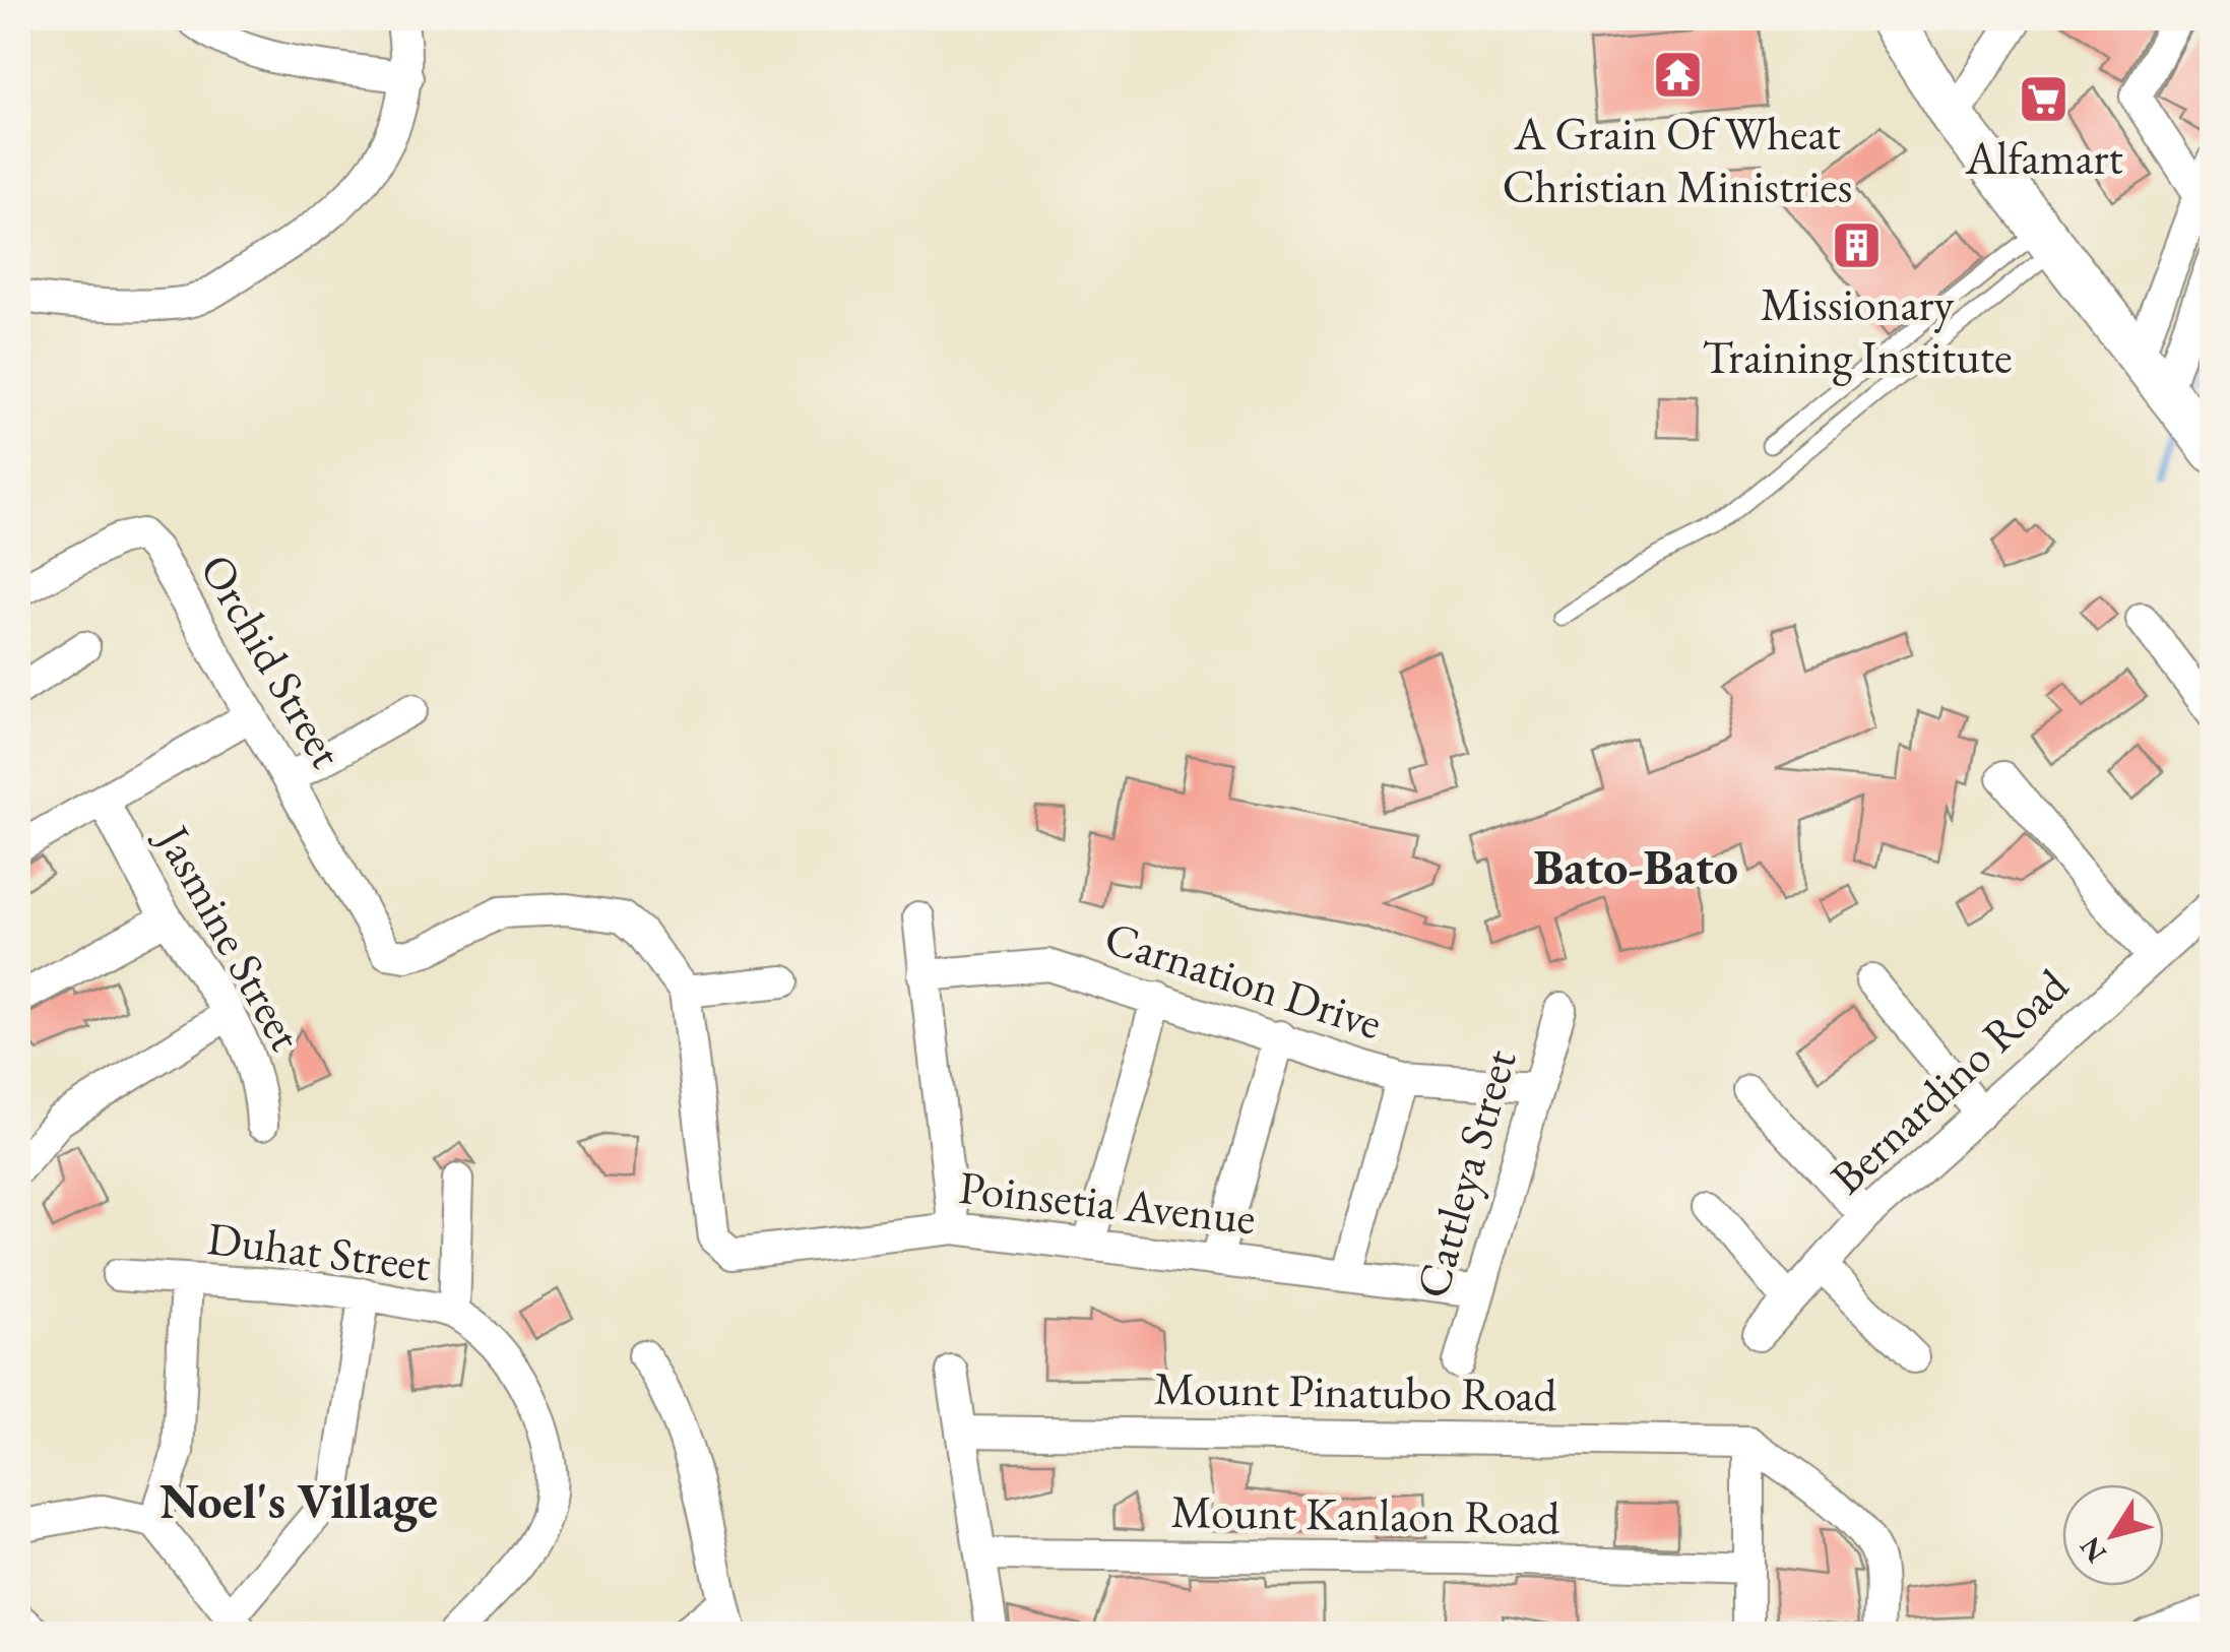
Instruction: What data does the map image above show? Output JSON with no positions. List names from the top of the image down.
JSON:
{
  "streets": {
    "street": [
      "Orchid Street",
      "Jasmine Street",
      "Carnation Drive",
      "Bernardino Road",
      "Cattleya Street",
      "Poinsetia Avenue",
      "Duhat Street",
      "Mount Pinatubo Road",
      "Mount Kanlaon Road"
    ]
  },
  "crossings": [
    ["Orchid Street", "Poinsetia Avenue"],
    ["Carnation Drive", "Cattleya Street"],
    ["Cattleya Street", "Poinsetia Avenue"]
  ],
  "districts": ["Bato-Bato", "Noel's Village"],
  "places": {
    "temple": ["A Grain Of Wheat Christian Ministries"],
    "supermarket": ["Alfamart"],
    "building": ["Missionary Training Institute"]
  },
  "north": "bottom left"
}
